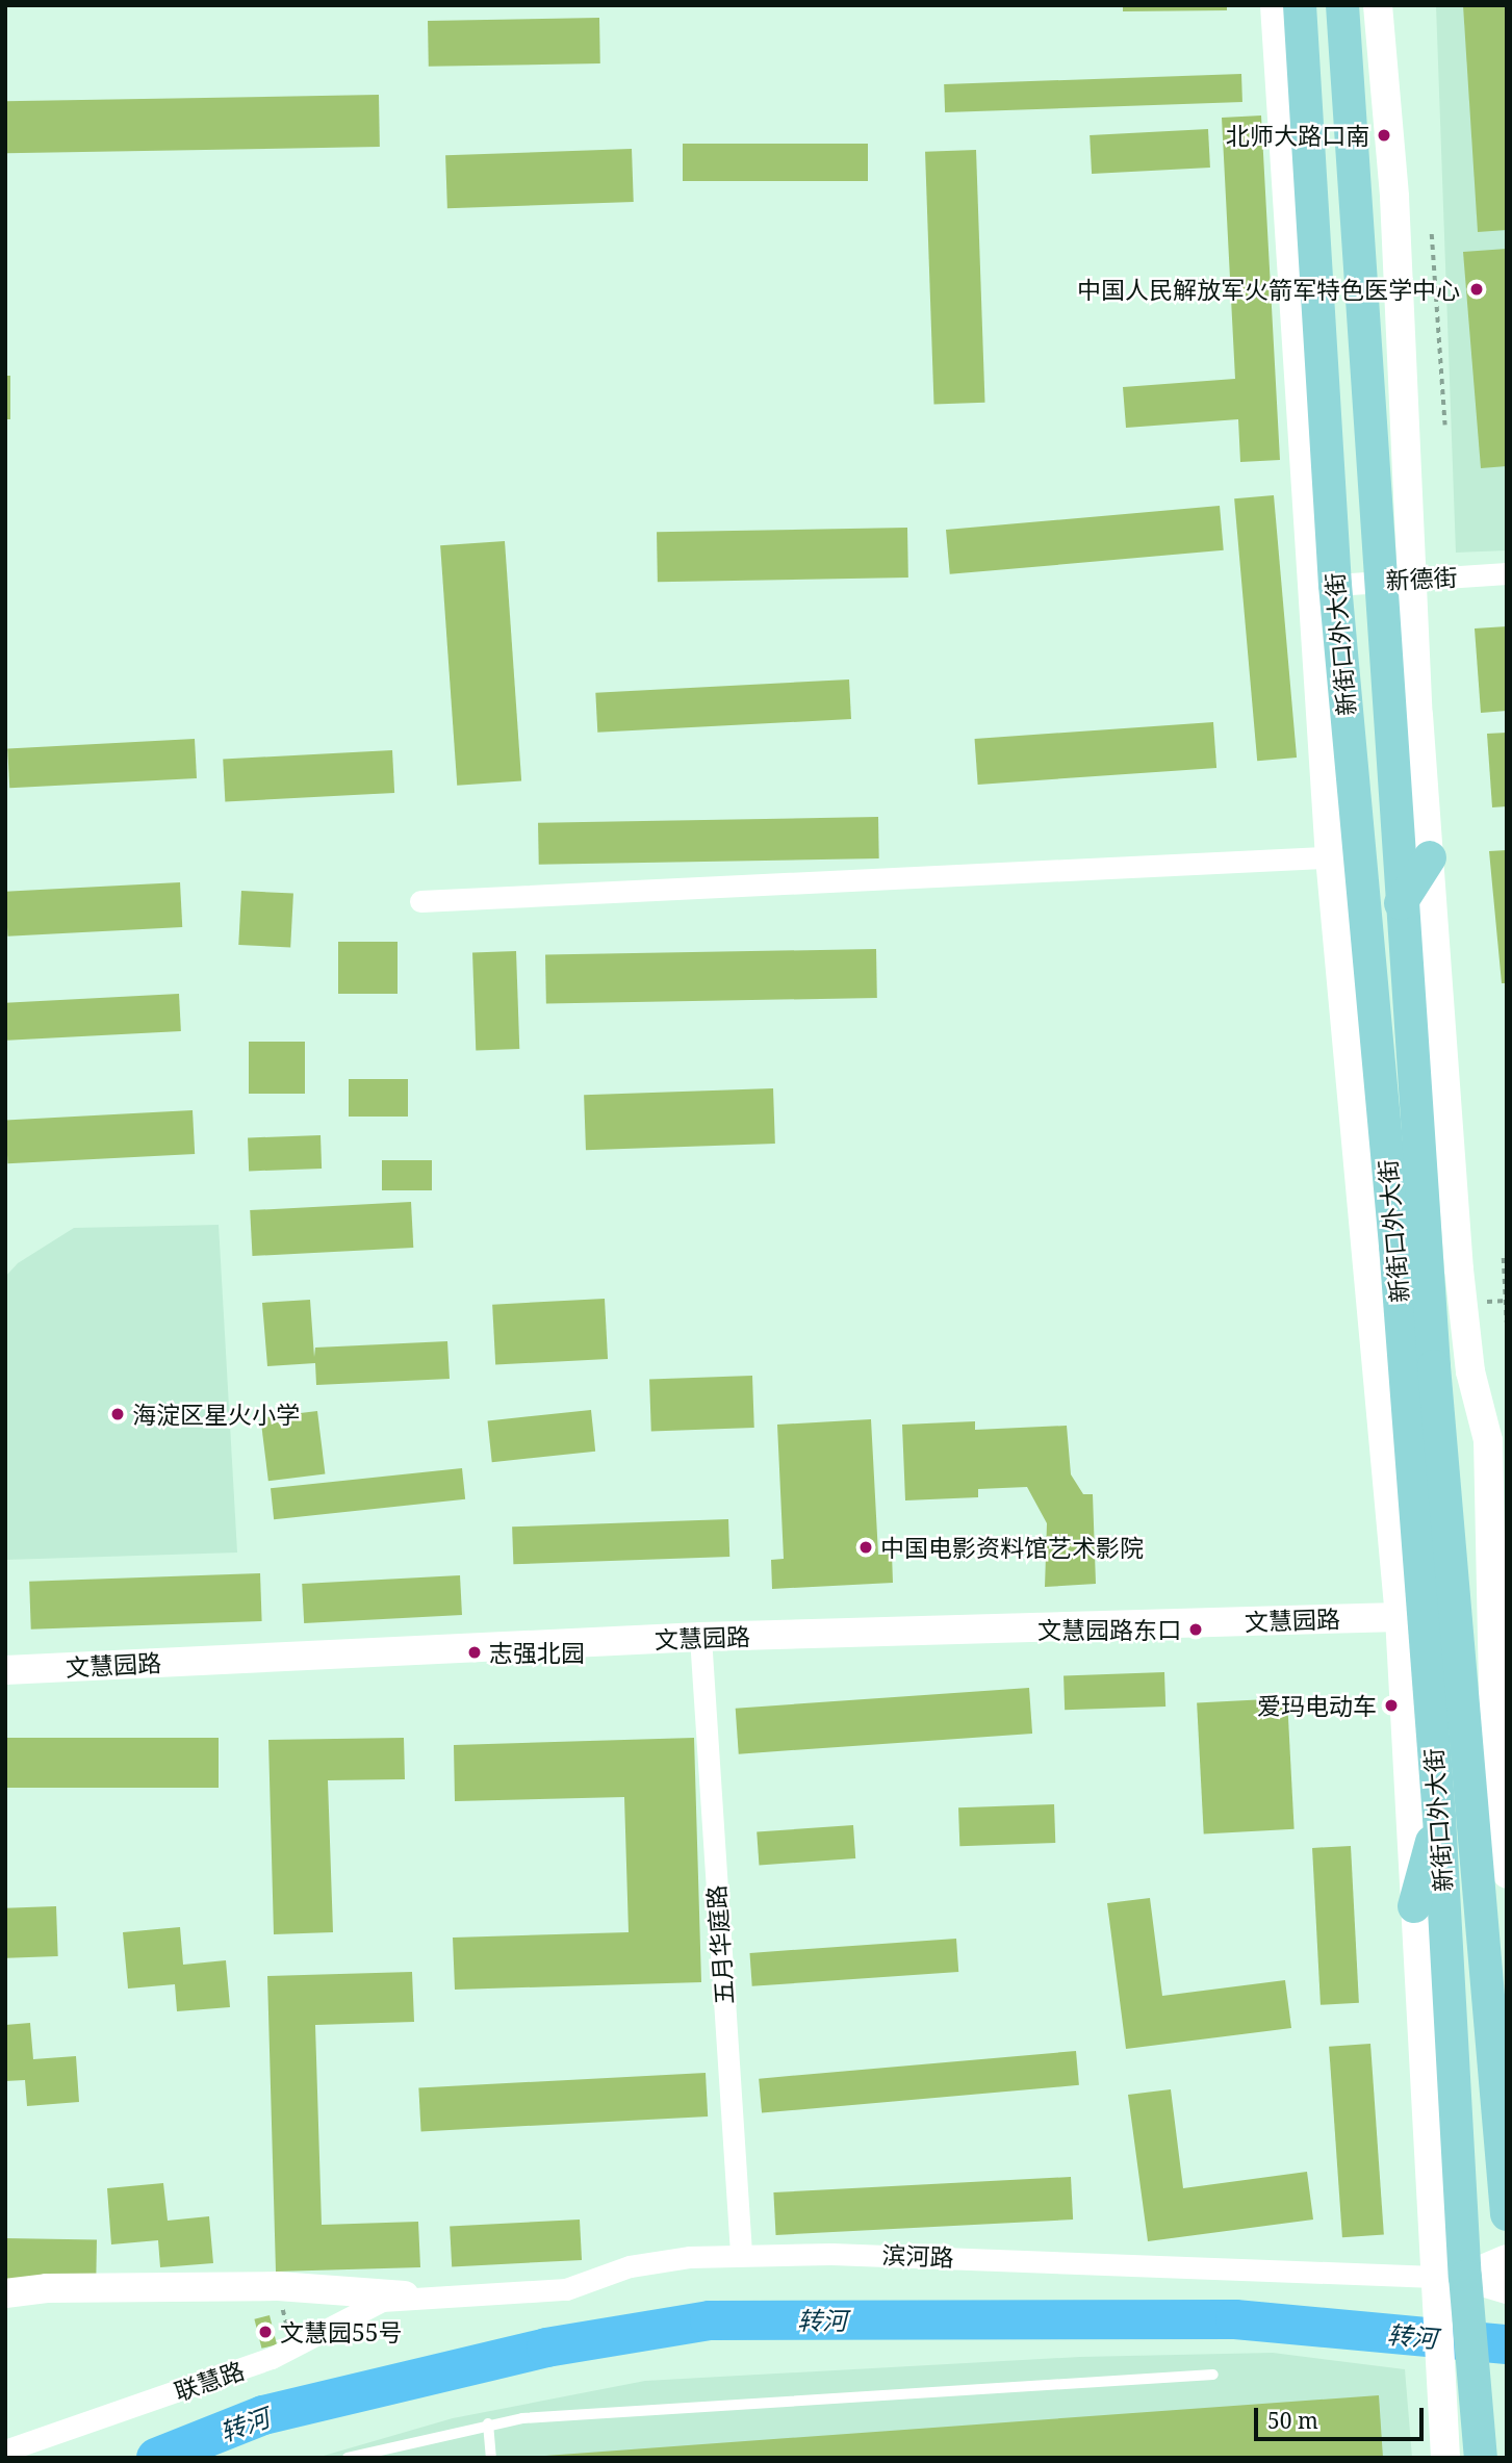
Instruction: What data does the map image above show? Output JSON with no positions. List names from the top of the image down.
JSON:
{
  "streets": {
    "main road": ["新街口外大街"],
    "street": [
      "新德街",
      "文慧园路",
      "五月华庭路",
      "滨河路",
      "联慧路"
    ]
  },
  "crossings": [
    ["新德街", "新街口外大街"],
    ["新街口外大街", "文慧园路"],
    ["新街口外大街", "滨河路"],
    ["文慧园路", "五月华庭路"],
    ["五月华庭路", "滨河路"],
    ["滨河路", "联慧路"]
  ],
  "water": ["转河"],
  "places": [
    "北师大路口南",
    "中国人民解放军火箭军特色医学中心",
    "海淀区星火小学",
    "中国电影资料馆艺术影院",
    "文慧园路东口",
    "志强北园",
    "爱玛电动车",
    "文慧园55号"
  ],
  "scale_bar": "50 m"
}
